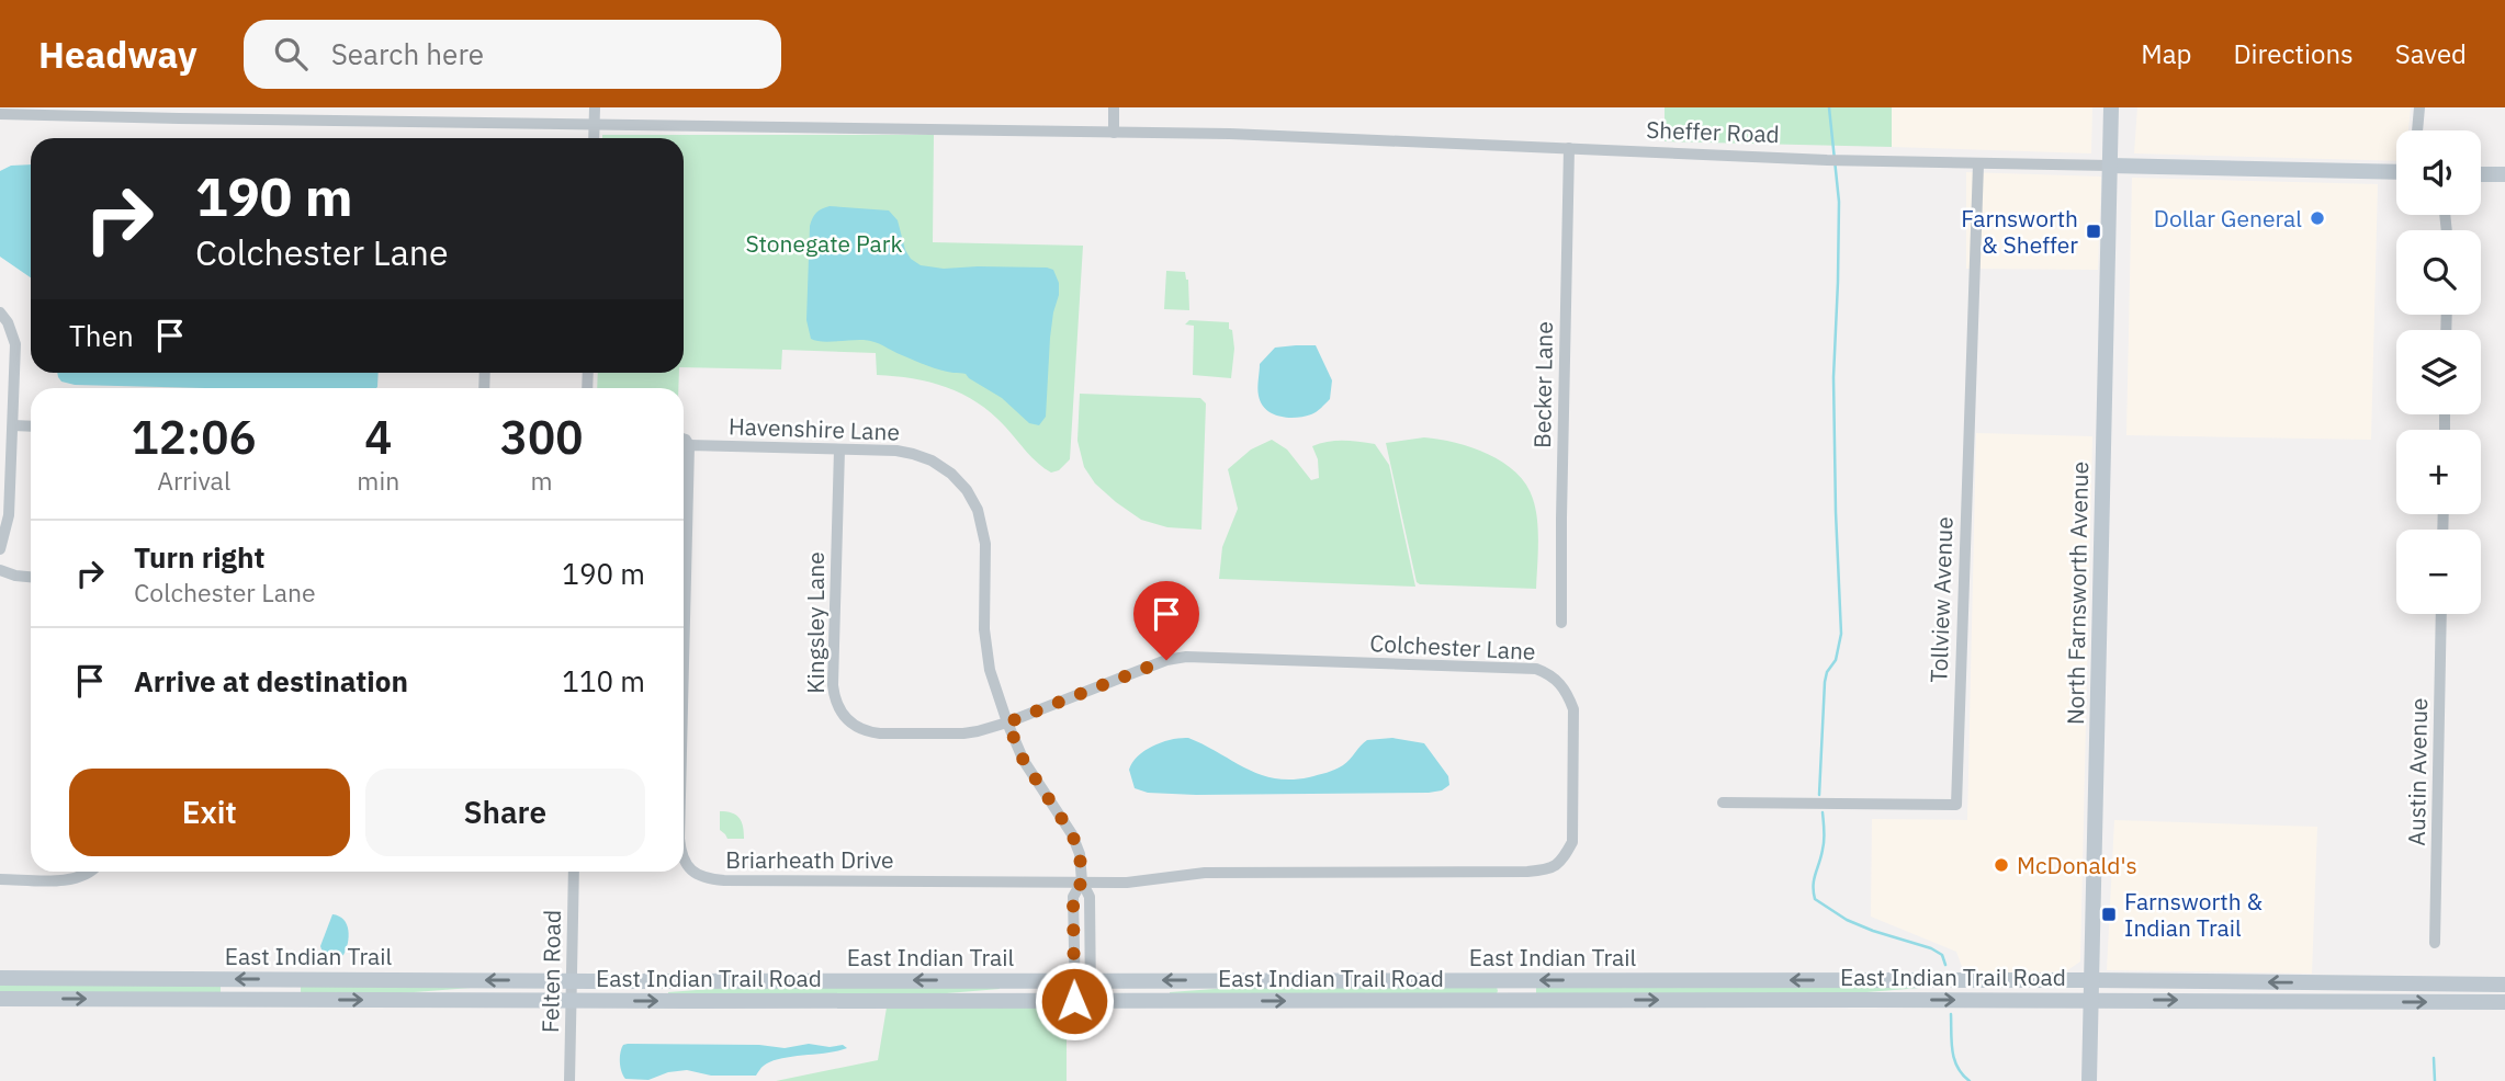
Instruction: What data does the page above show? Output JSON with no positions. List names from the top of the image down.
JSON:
{
  "streets": {
    "main road": [
      "Sheffer Road",
      "North Farnsworth Avenue",
      "East Indian Trail",
      "East Indian Trail Road"
    ],
    "street": [
      "Becker Lane",
      "Havenshire Lane",
      "Tollview Avenue",
      "Kingsley Lane",
      "Colchester Lane",
      "Austin Avenue",
      "Briarheath Drive",
      "Felten Road"
    ]
  },
  "crossings": [
    ["Sheffer Road", "Becker Lane"],
    ["Sheffer Road", "North Farnsworth Avenue"],
    ["Sheffer Road", "Tollview Avenue"],
    ["Havenshire Lane", "Kingsley Lane"],
    ["Havenshire Lane", "Colchester Lane"],
    ["Havenshire Lane", "Briarheath Drive"],
    ["Havenshire Lane", "East Indian Trail"],
    ["Havenshire Lane", "East Indian Trail Road"],
    ["North Farnsworth Avenue", "East Indian Trail"],
    ["North Farnsworth Avenue", "East Indian Trail Road"],
    ["Kingsley Lane", "Colchester Lane"],
    ["Colchester Lane", "Briarheath Drive"],
    ["East Indian Trail", "Felten Road"],
    ["East Indian Trail", "East Indian Trail Road"],
    ["Felten Road", "East Indian Trail Road"]
  ],
  "parks": ["Stonegate Park"],
  "places": {
    "other": ["Dollar General", "McDonald's"],
    "transit": ["Farnsworth & Sheffer", "Farnsworth & Indian Trail"]
  },
  "page": {
    "header": "Headway",
    "search": "Search here",
    "nav": ["Map", "Directions", "Saved"],
    "map_buttons": ["+", "−"],
    "turn": ["190 m", "Colchester Lane"],
    "then": "Then",
    "eta": [
      "12:06",
      "Arrival",
      "4",
      "min",
      "300",
      "m"
    ],
    "list": [
      {
        "name": "Turn right",
        "note": "Colchester Lane",
        "value": "190 m"
      },
      {
        "name": "Arrive at destination",
        "value": "110 m"
      }
    ],
    "buttons": ["Exit", "Share"]
  }
}
